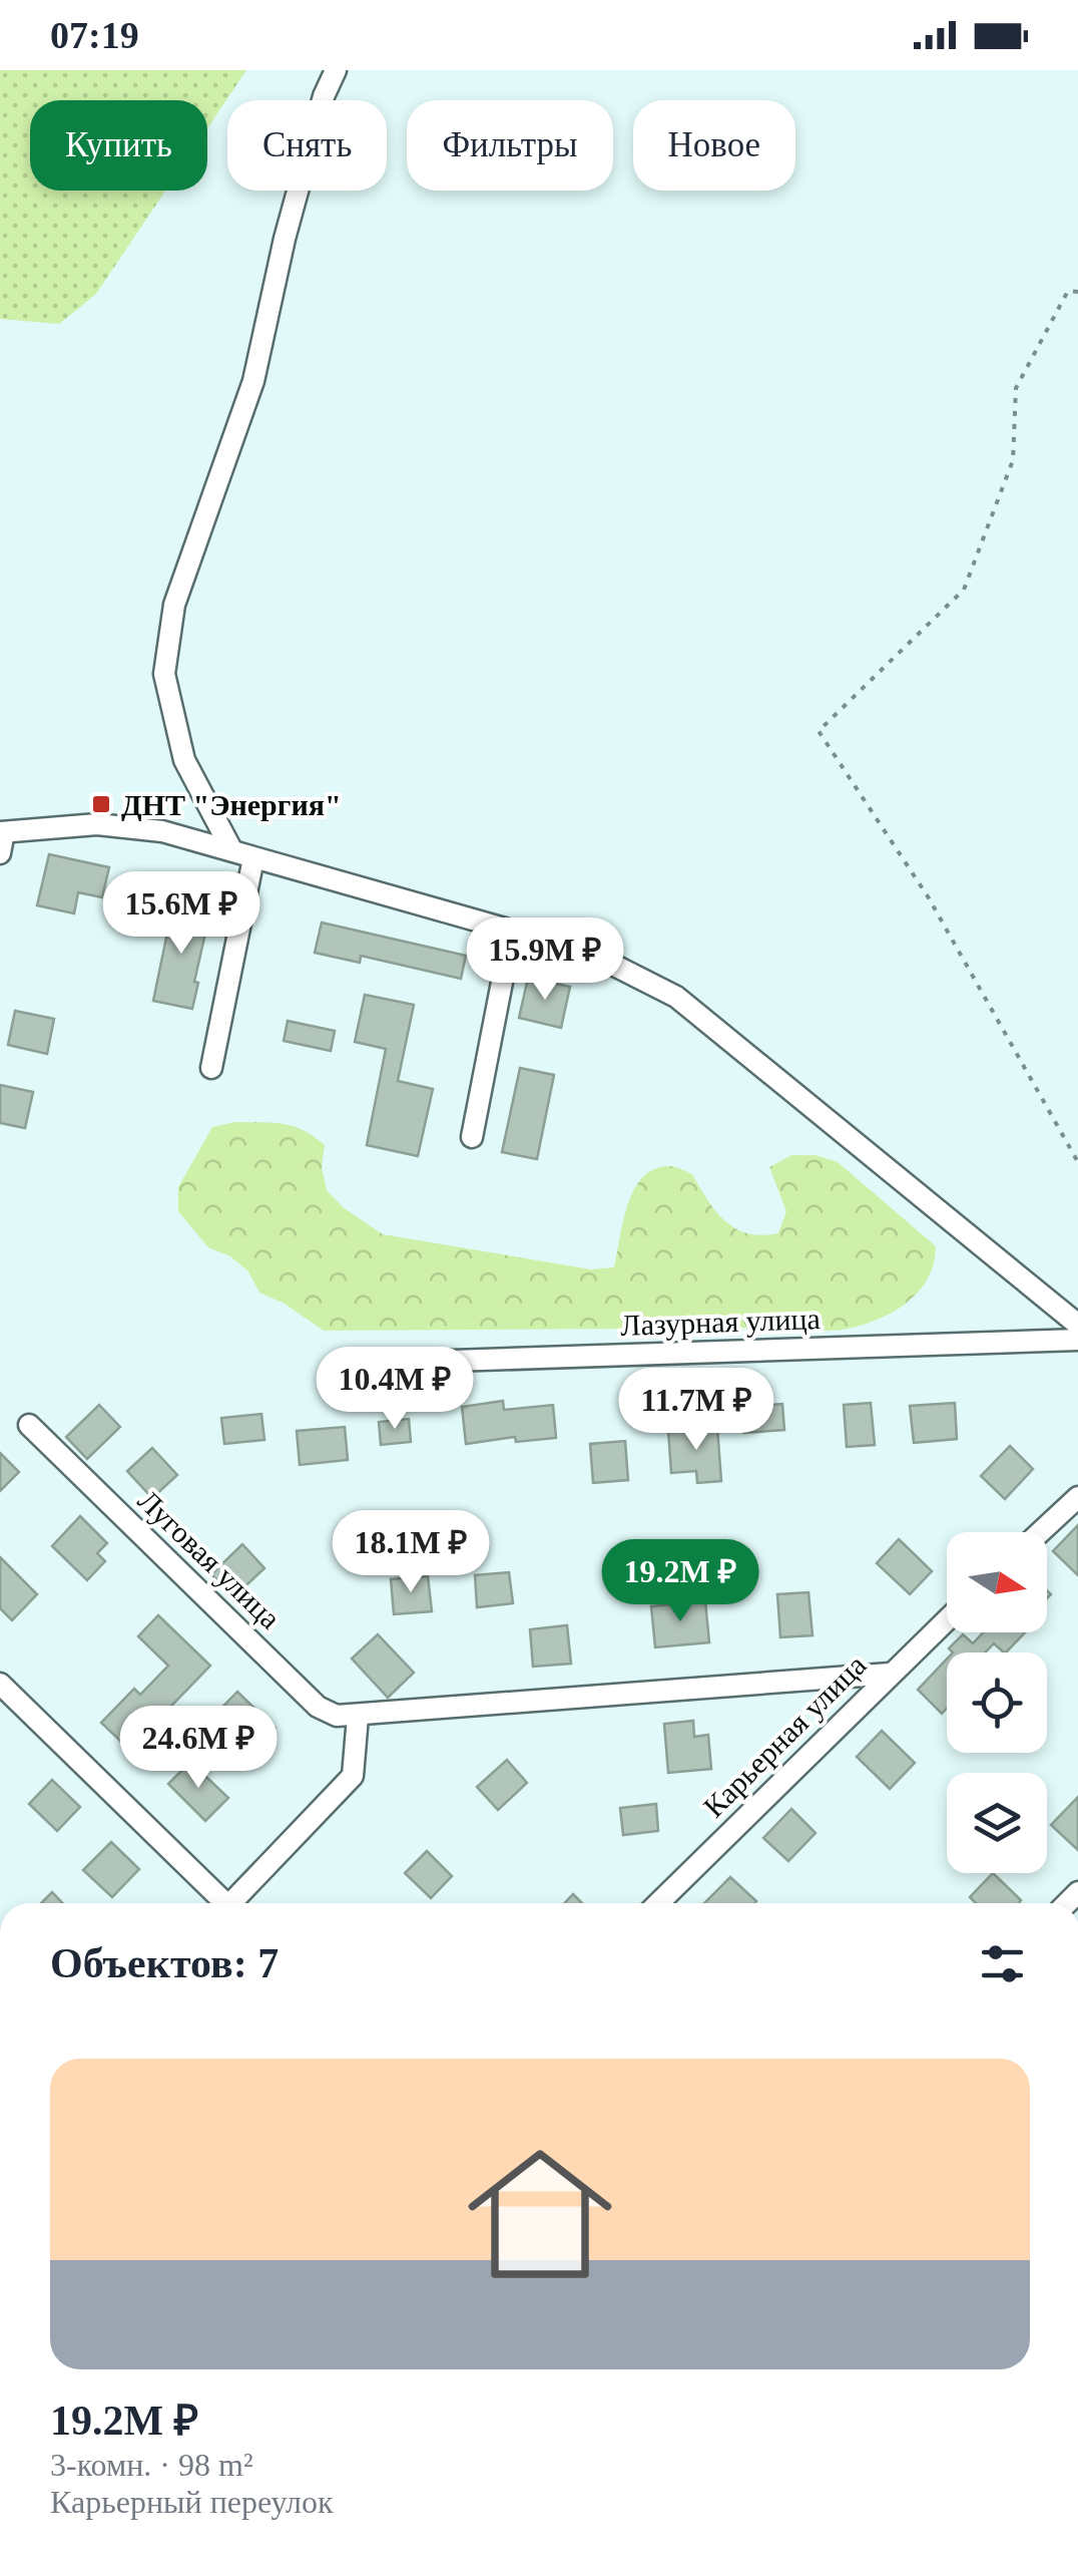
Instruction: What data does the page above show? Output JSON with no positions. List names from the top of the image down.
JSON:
{
  "streets": {
    "street": ["Лазурная улица", "Луговая улица", "Карьерная улица"]
  },
  "places": {
    "transit": ["ДНТ \"Энергия\""]
  },
  "north": "right",
  "page": {
    "status": "07:19",
    "chip": [
      "Купить",
      "Снять",
      "Фильтры",
      "Новое"
    ],
    "price": [
      "15.6M ₽",
      "15.9M ₽",
      "10.4M ₽",
      "11.7M ₽",
      "18.1M ₽",
      "19.2M ₽",
      "24.6M ₽"
    ],
    "heading": "Объектов: 7",
    "list": [
      {
        "name": "19.2M ₽",
        "note": "3-комн. · 98 m² · Карьерный переулок"
      }
    ]
  }
}
